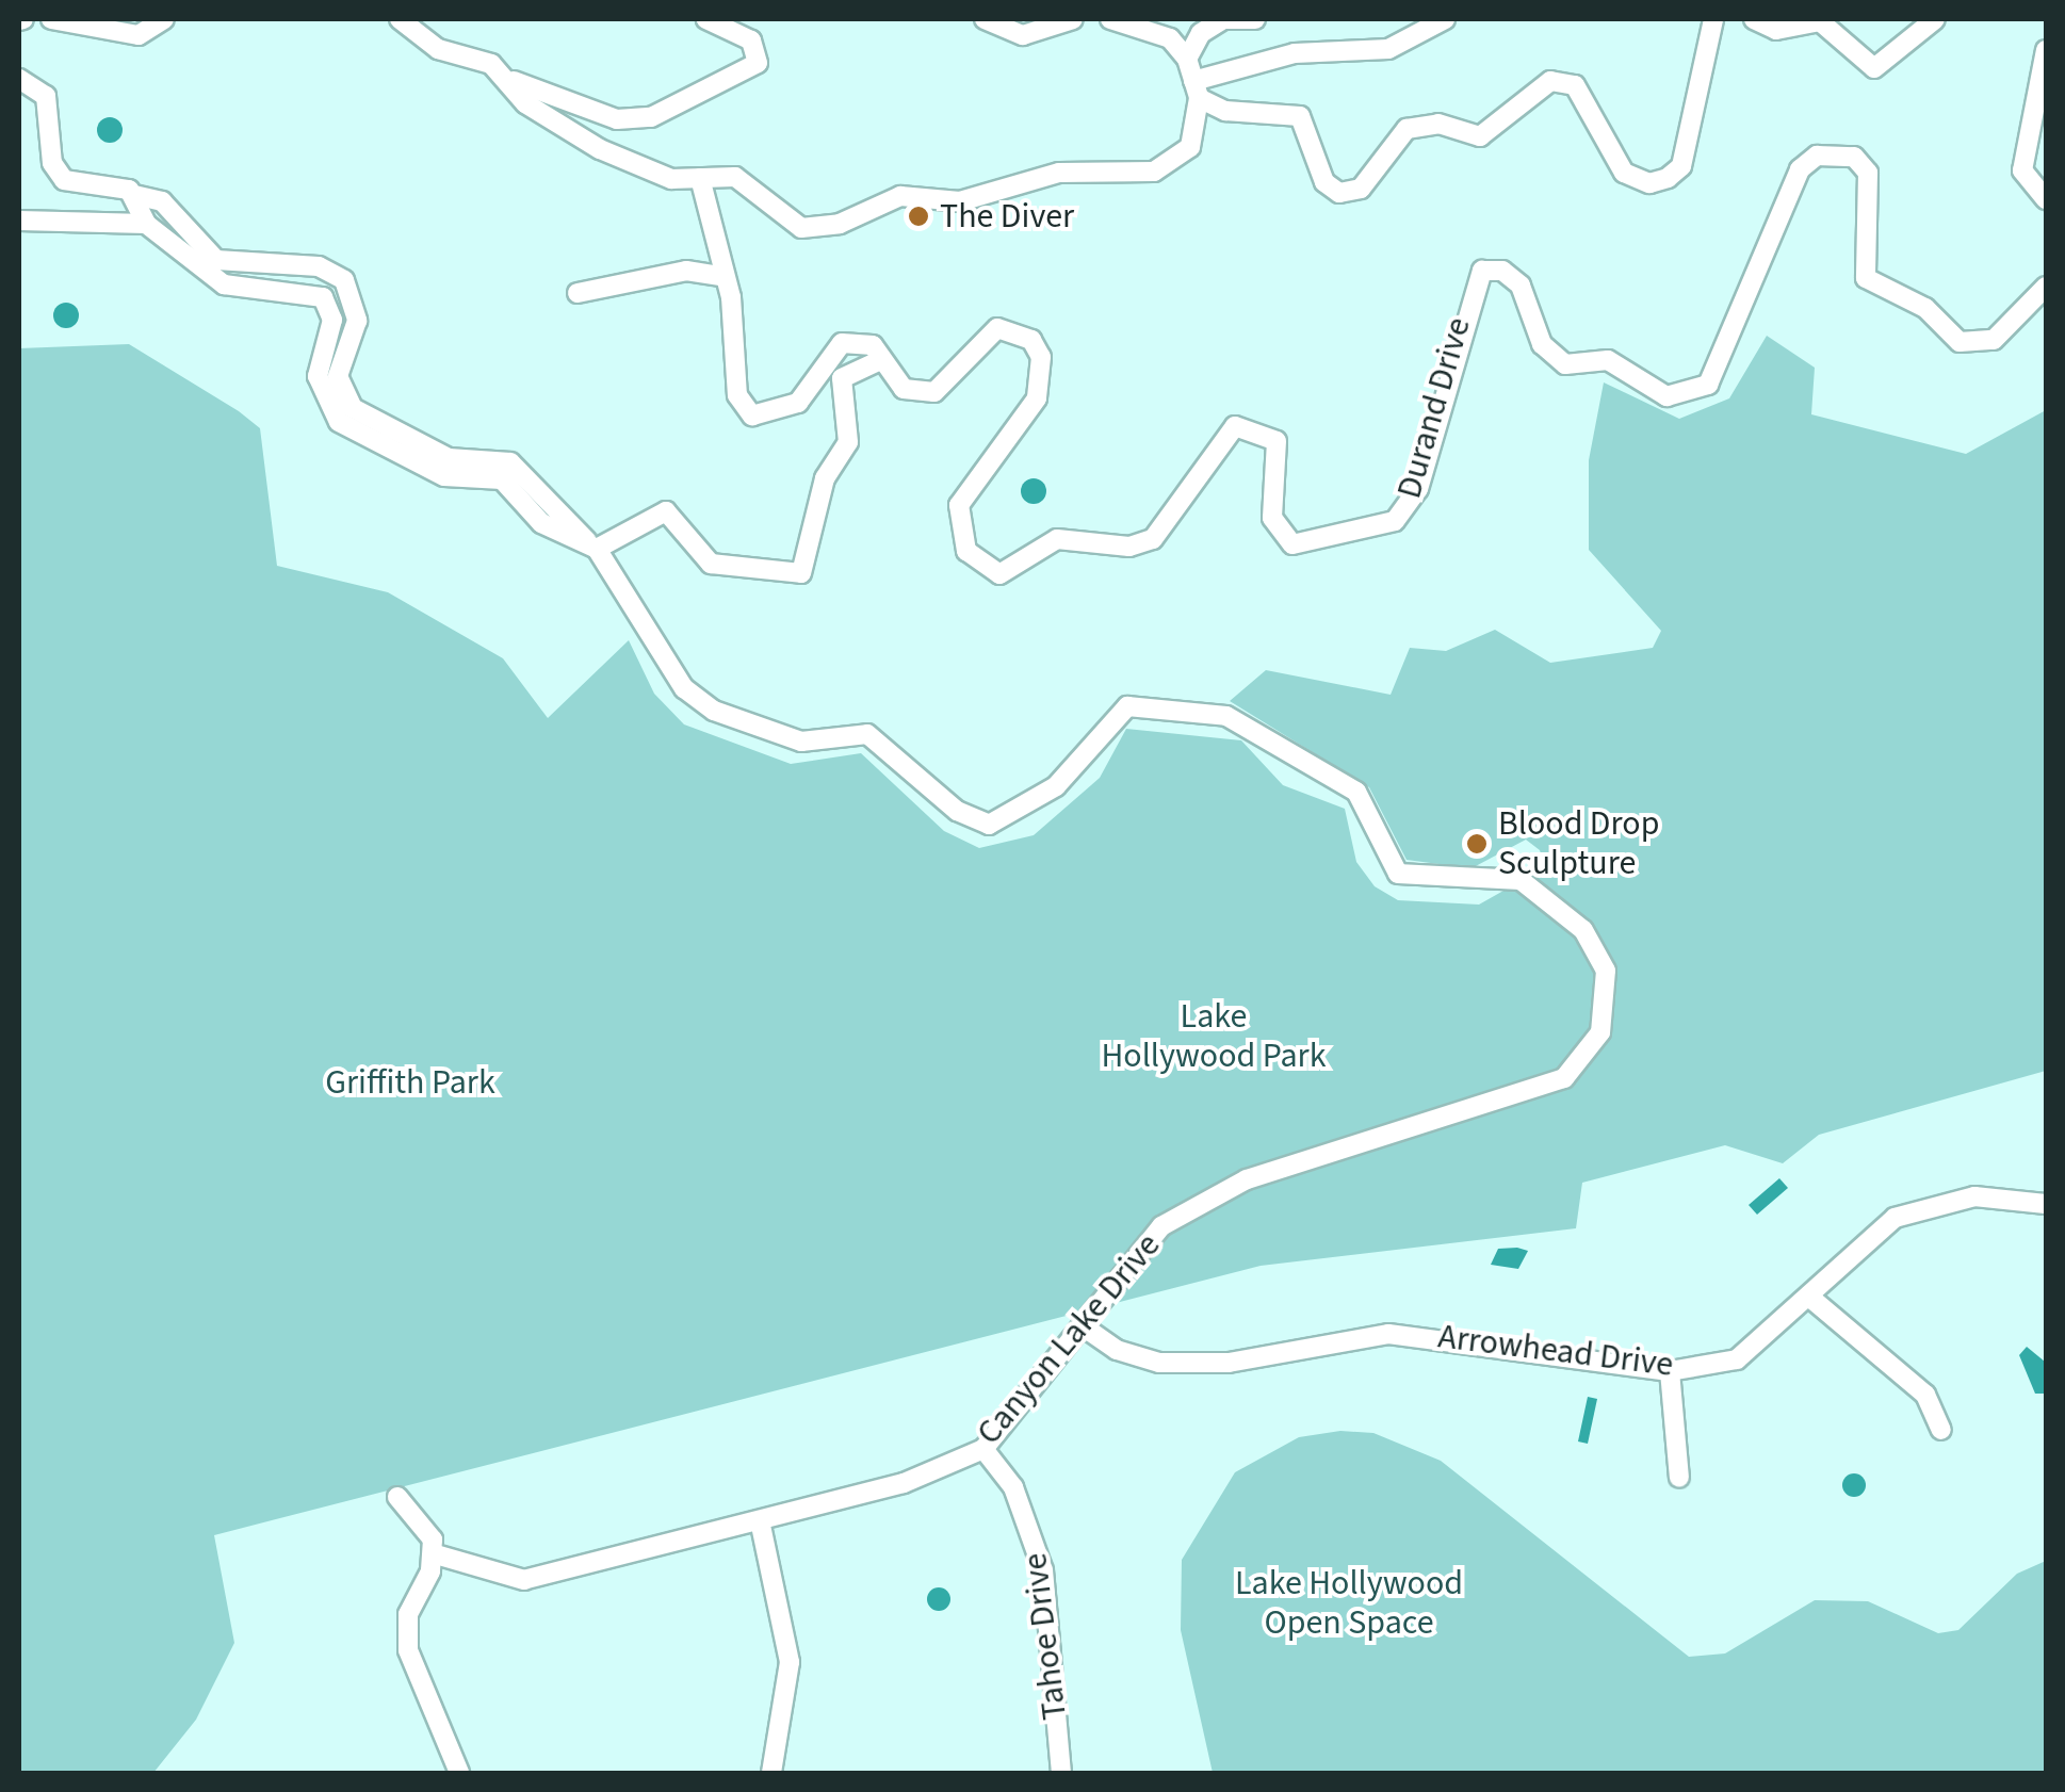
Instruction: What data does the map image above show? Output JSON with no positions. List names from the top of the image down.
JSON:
{
  "streets": {
    "street": [
      "Durand Drive",
      "Canyon Lake Drive",
      "Arrowhead Drive",
      "Tahoe Drive"
    ]
  },
  "crossings": [
    ["Canyon Lake Drive", "Arrowhead Drive"],
    ["Canyon Lake Drive", "Tahoe Drive"]
  ],
  "parks": ["Lake Hollywood Park", "Griffith Park", "Lake Hollywood Open Space"],
  "places": ["The Diver", "Blood Drop Sculpture"]
}
